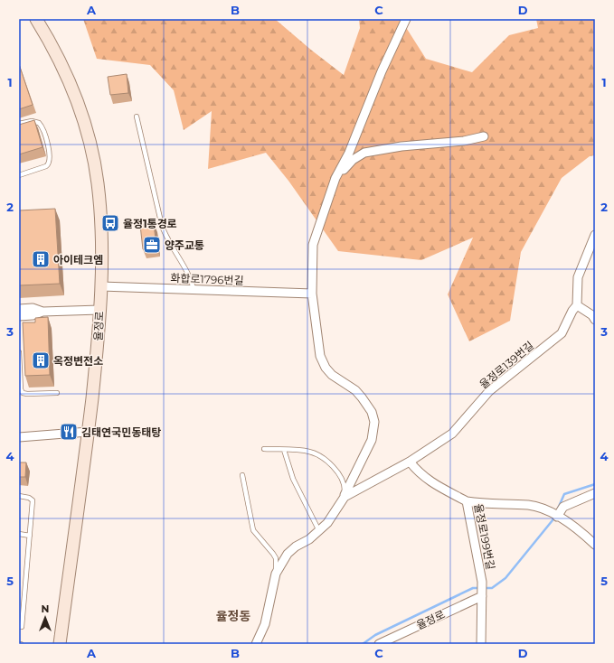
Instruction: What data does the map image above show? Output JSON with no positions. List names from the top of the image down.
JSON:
{
  "streets": {
    "main road": ["율정로"],
    "street": ["화합로1796번길", "율정로139번길", "율정로199번길"]
  },
  "crossings": [
    ["화합로1796번길", "율정로"],
    ["율정로", "율정로199번길"],
    ["율정로139번길", "율정로199번길"]
  ],
  "districts": ["율정동"],
  "places": {
    "bus stop": ["율정1통경로"],
    "office": ["양주교통"],
    "building": ["아이테크엠", "옥정변전소"],
    "restaurant": ["김태연국민동태탕"]
  },
  "north": "top",
  "grid": {
    "columns": [
      "A",
      "B",
      "C",
      "D"
    ],
    "rows": [
      "1",
      "2",
      "3",
      "4",
      "5"
    ]
  }
}
